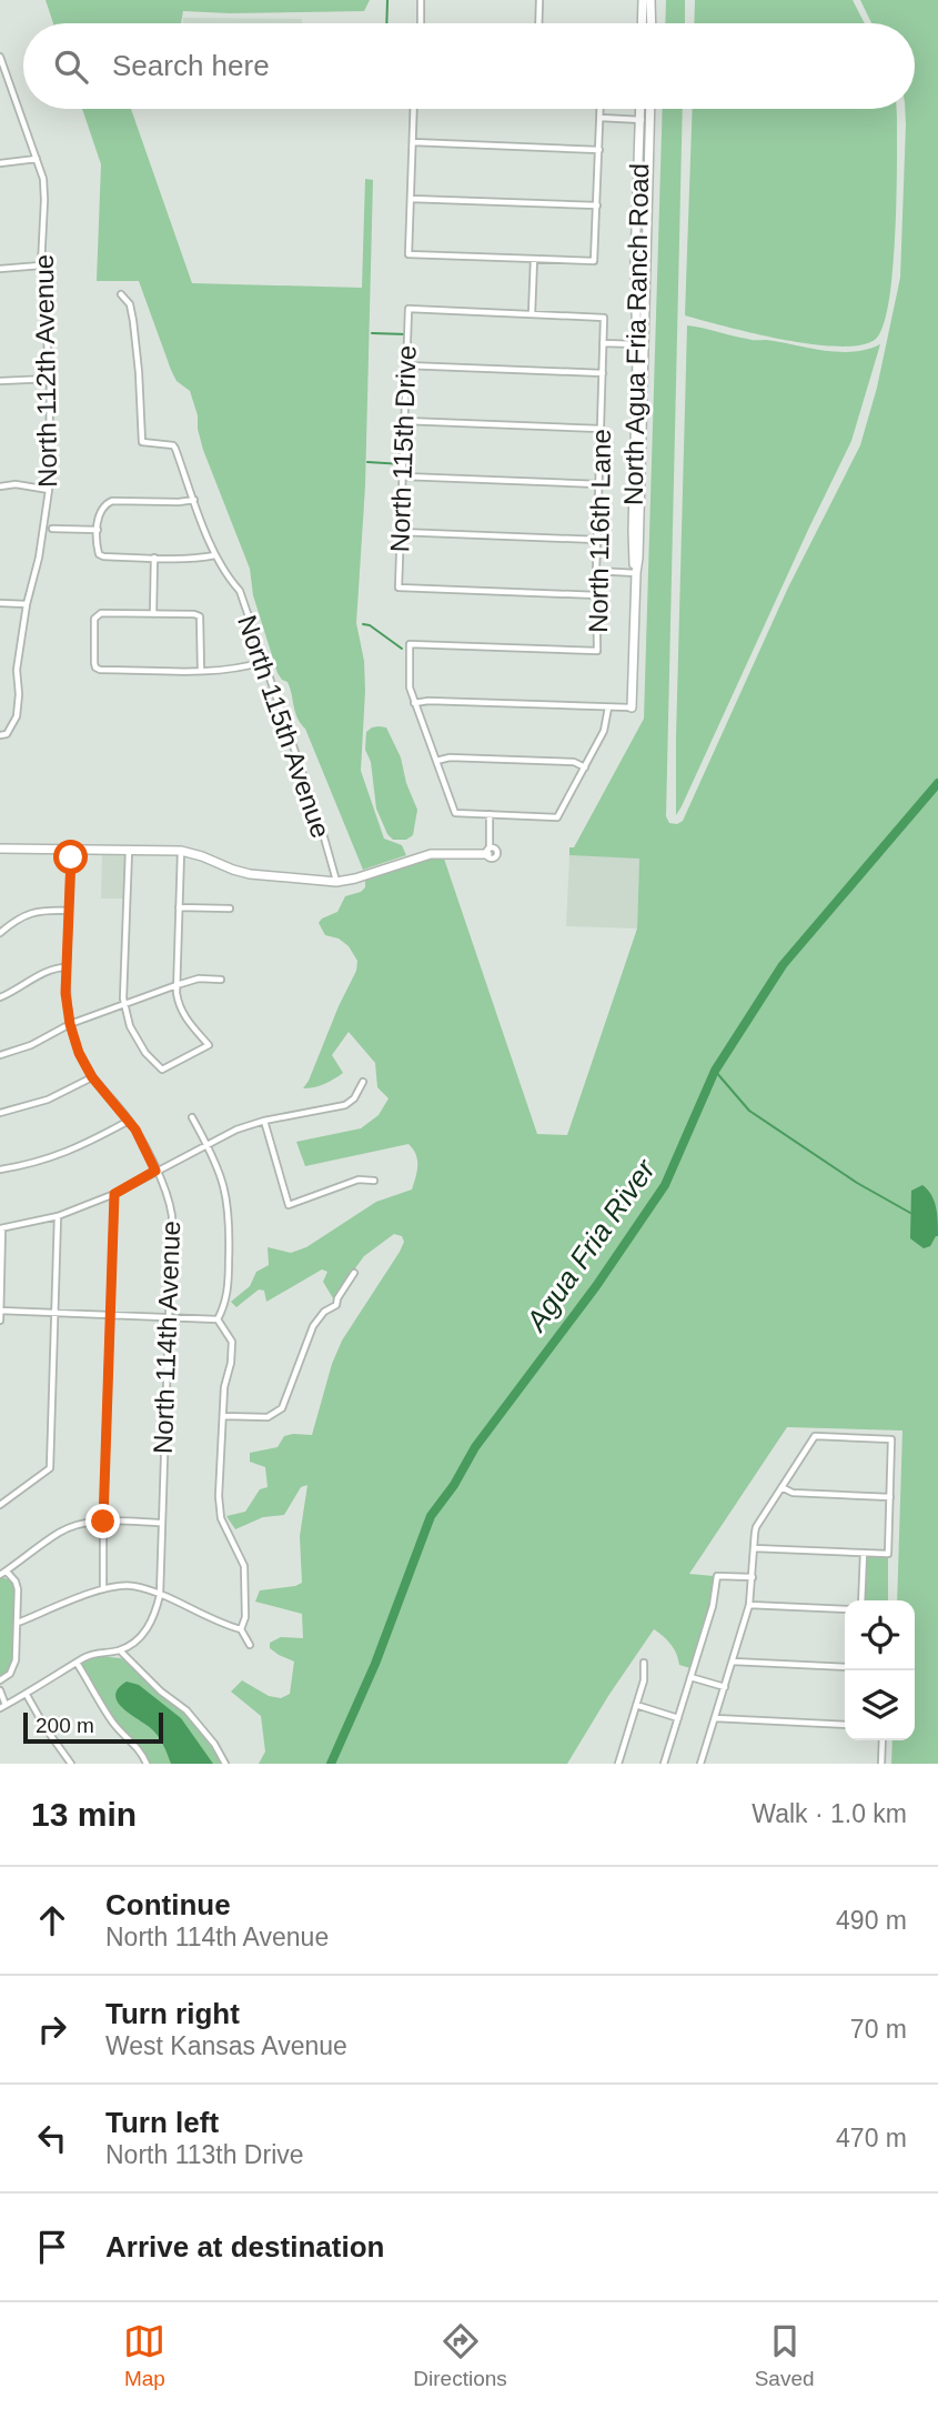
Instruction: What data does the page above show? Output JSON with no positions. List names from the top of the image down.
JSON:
{
  "streets": {
    "street": [
      "North Agua Fria Ranch Road",
      "North 112th Avenue",
      "North 115th Drive",
      "North 116th Lane",
      "North 115th Avenue",
      "North 114th Avenue"
    ]
  },
  "crossings": [
    ["North 115th Drive", "North 116th Lane"]
  ],
  "water": ["Agua Fria River"],
  "scale_bar": "200 m",
  "page": {
    "search": "Search here",
    "scale": "200 m",
    "heading": ["13 min", "Walk · 1.0 km"],
    "list": [
      ["Continue", "North 114th Avenue", "490 m"],
      ["Turn right", "West Kansas Avenue", "70 m"],
      ["Turn left", "North 113th Drive", "470 m"],
      "Arrive at destination"
    ],
    "nav": ["Map", "Directions", "Saved"]
  }
}
